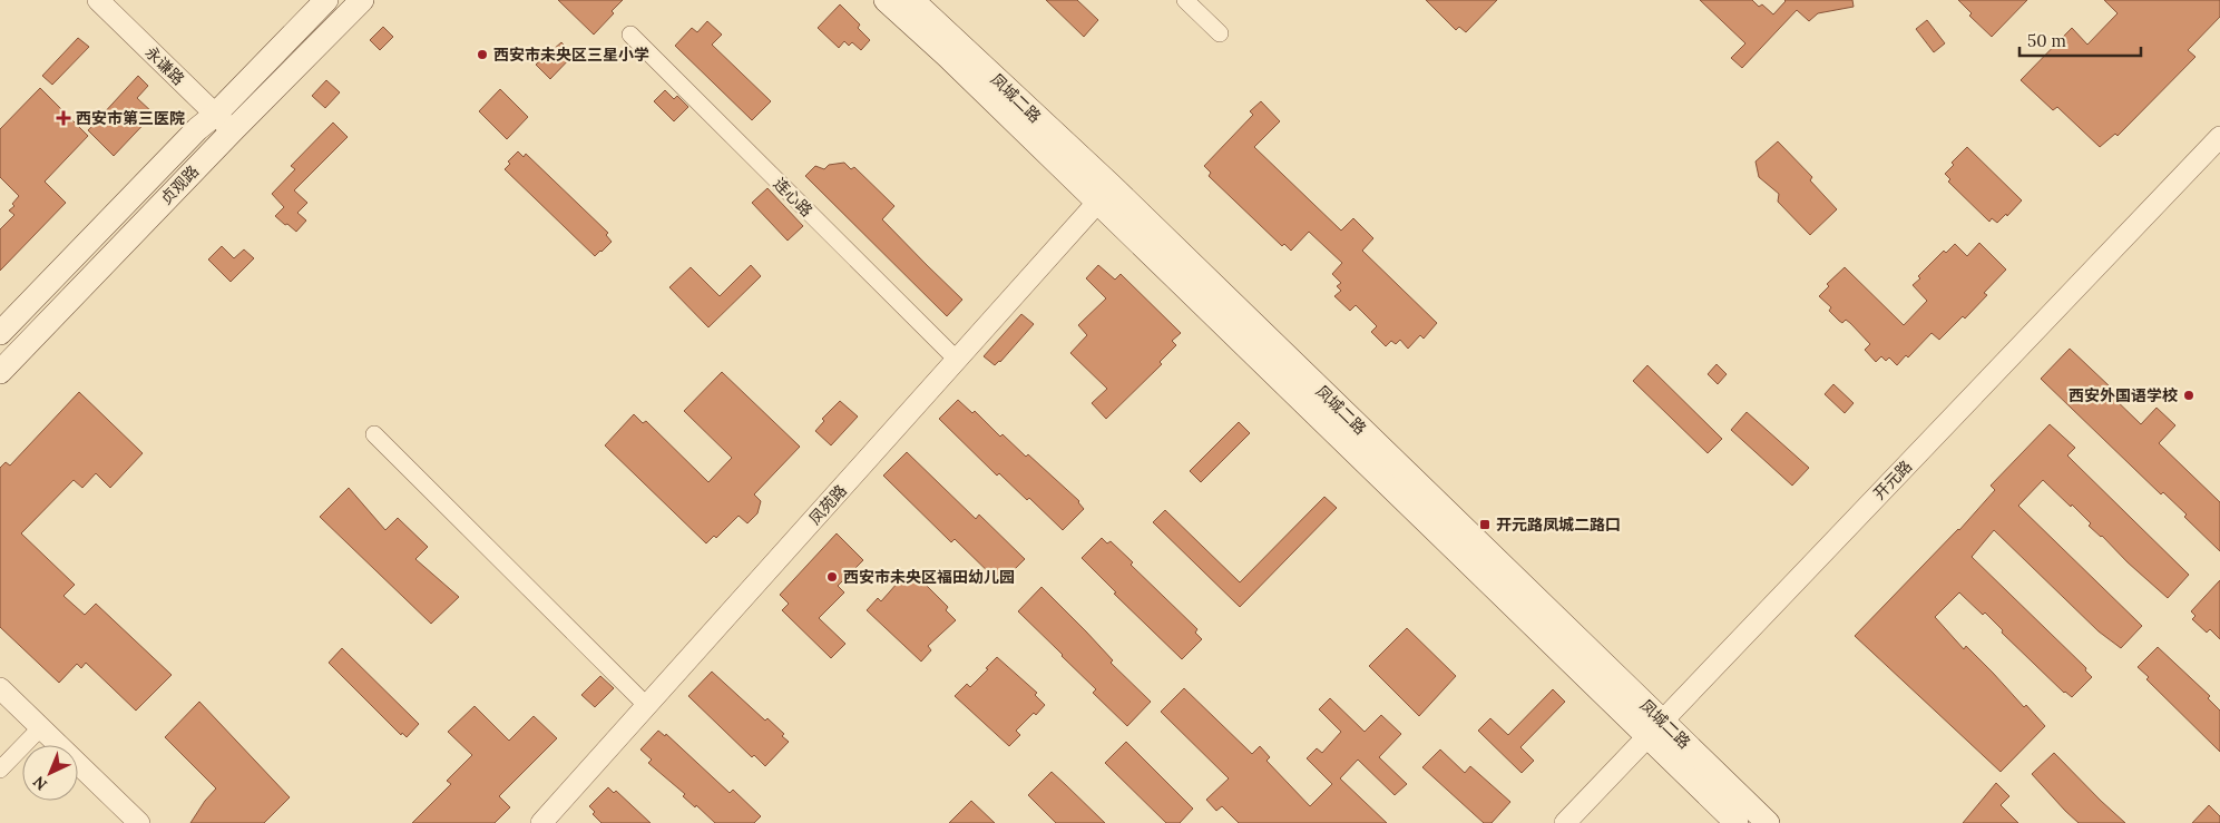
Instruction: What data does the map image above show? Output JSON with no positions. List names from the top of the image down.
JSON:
{
  "streets": {
    "main road": ["凤城二路", "贞观路"],
    "street": [
      "永谦路",
      "连心路",
      "开元路",
      "凤苑路"
    ]
  },
  "crossings": [
    ["永谦路", "贞观路"],
    ["凤城二路", "开元路"],
    ["凤城二路", "凤苑路"],
    ["连心路", "凤苑路"]
  ],
  "places": {
    "other": ["西安市未央区三星小学", "西安外国语学校", "西安市未央区福田幼儿园"],
    "health": ["西安市第三医院"],
    "transit": ["开元路凤城二路口"]
  },
  "scale_bar": "50 m",
  "north": "bottom left"
}
